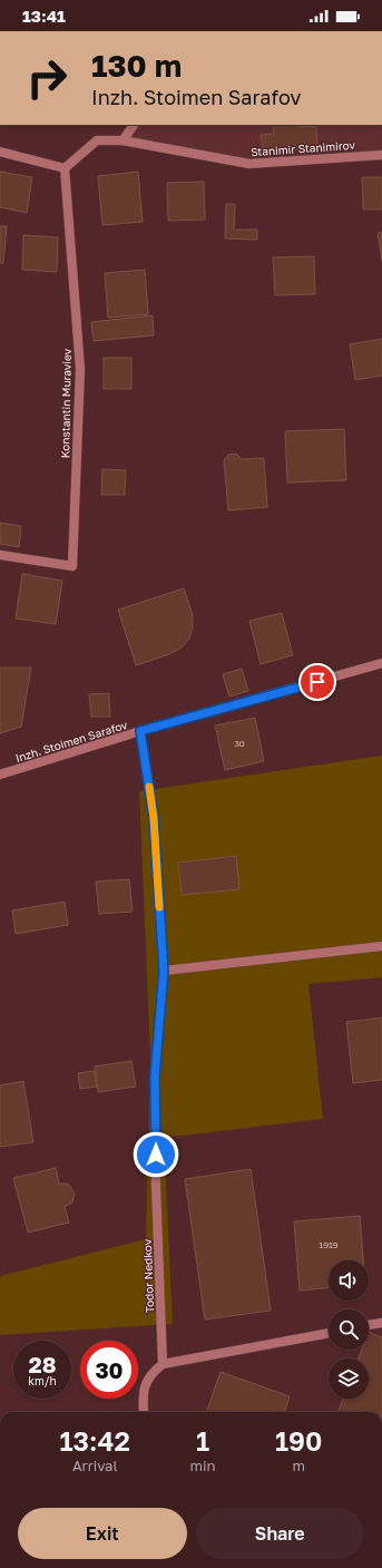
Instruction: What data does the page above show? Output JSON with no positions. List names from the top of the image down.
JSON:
{
  "streets": {
    "street": [
      "Stanimir Stanimirov",
      "Konstantin Muraviev",
      "Inzh. Stoimen Sarafov",
      "Todor Nedkov"
    ]
  },
  "crossings": [
    ["Stanimir Stanimirov", "Konstantin Muraviev"],
    ["Inzh. Stoimen Sarafov", "Todor Nedkov"]
  ],
  "house_numbers": ["30", "1919"],
  "page": {
    "status": "13:41",
    "turn": ["130 m", "Inzh. Stoimen Sarafov"],
    "speed": "28 km/h",
    "limit": "30",
    "eta": [
      "13:42",
      "Arrival",
      "1",
      "min",
      "190",
      "m"
    ],
    "buttons": ["Exit", "Share"]
  }
}
